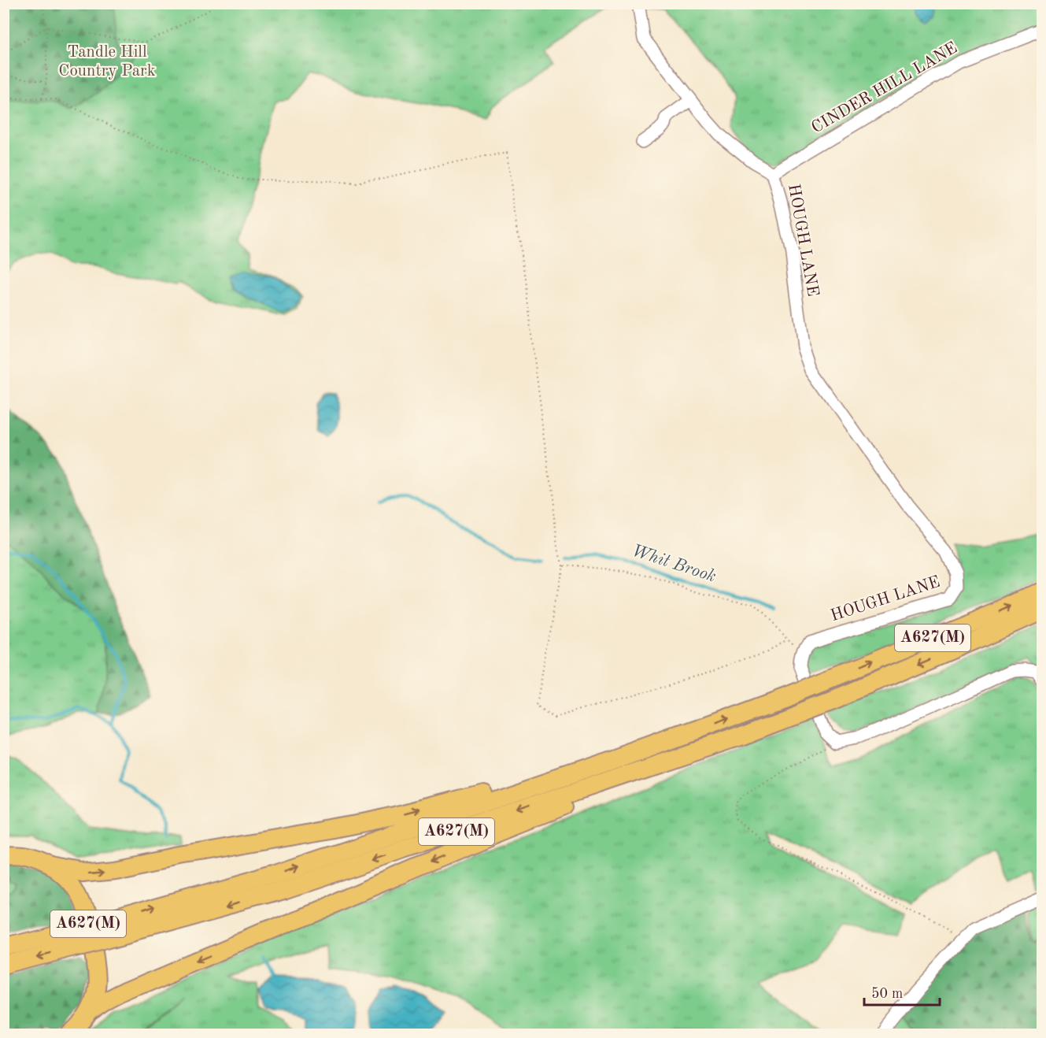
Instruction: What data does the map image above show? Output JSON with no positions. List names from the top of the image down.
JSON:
{
  "streets": {
    "highway": ["A627(M)"],
    "street": ["CINDER HILL LANE", "HOUGH LANE"]
  },
  "crossings": [
    ["CINDER HILL LANE", "HOUGH LANE"]
  ],
  "water": ["Whit Brook"],
  "parks": ["Tandle Hill Country Park"],
  "scale_bar": "50 m"
}
